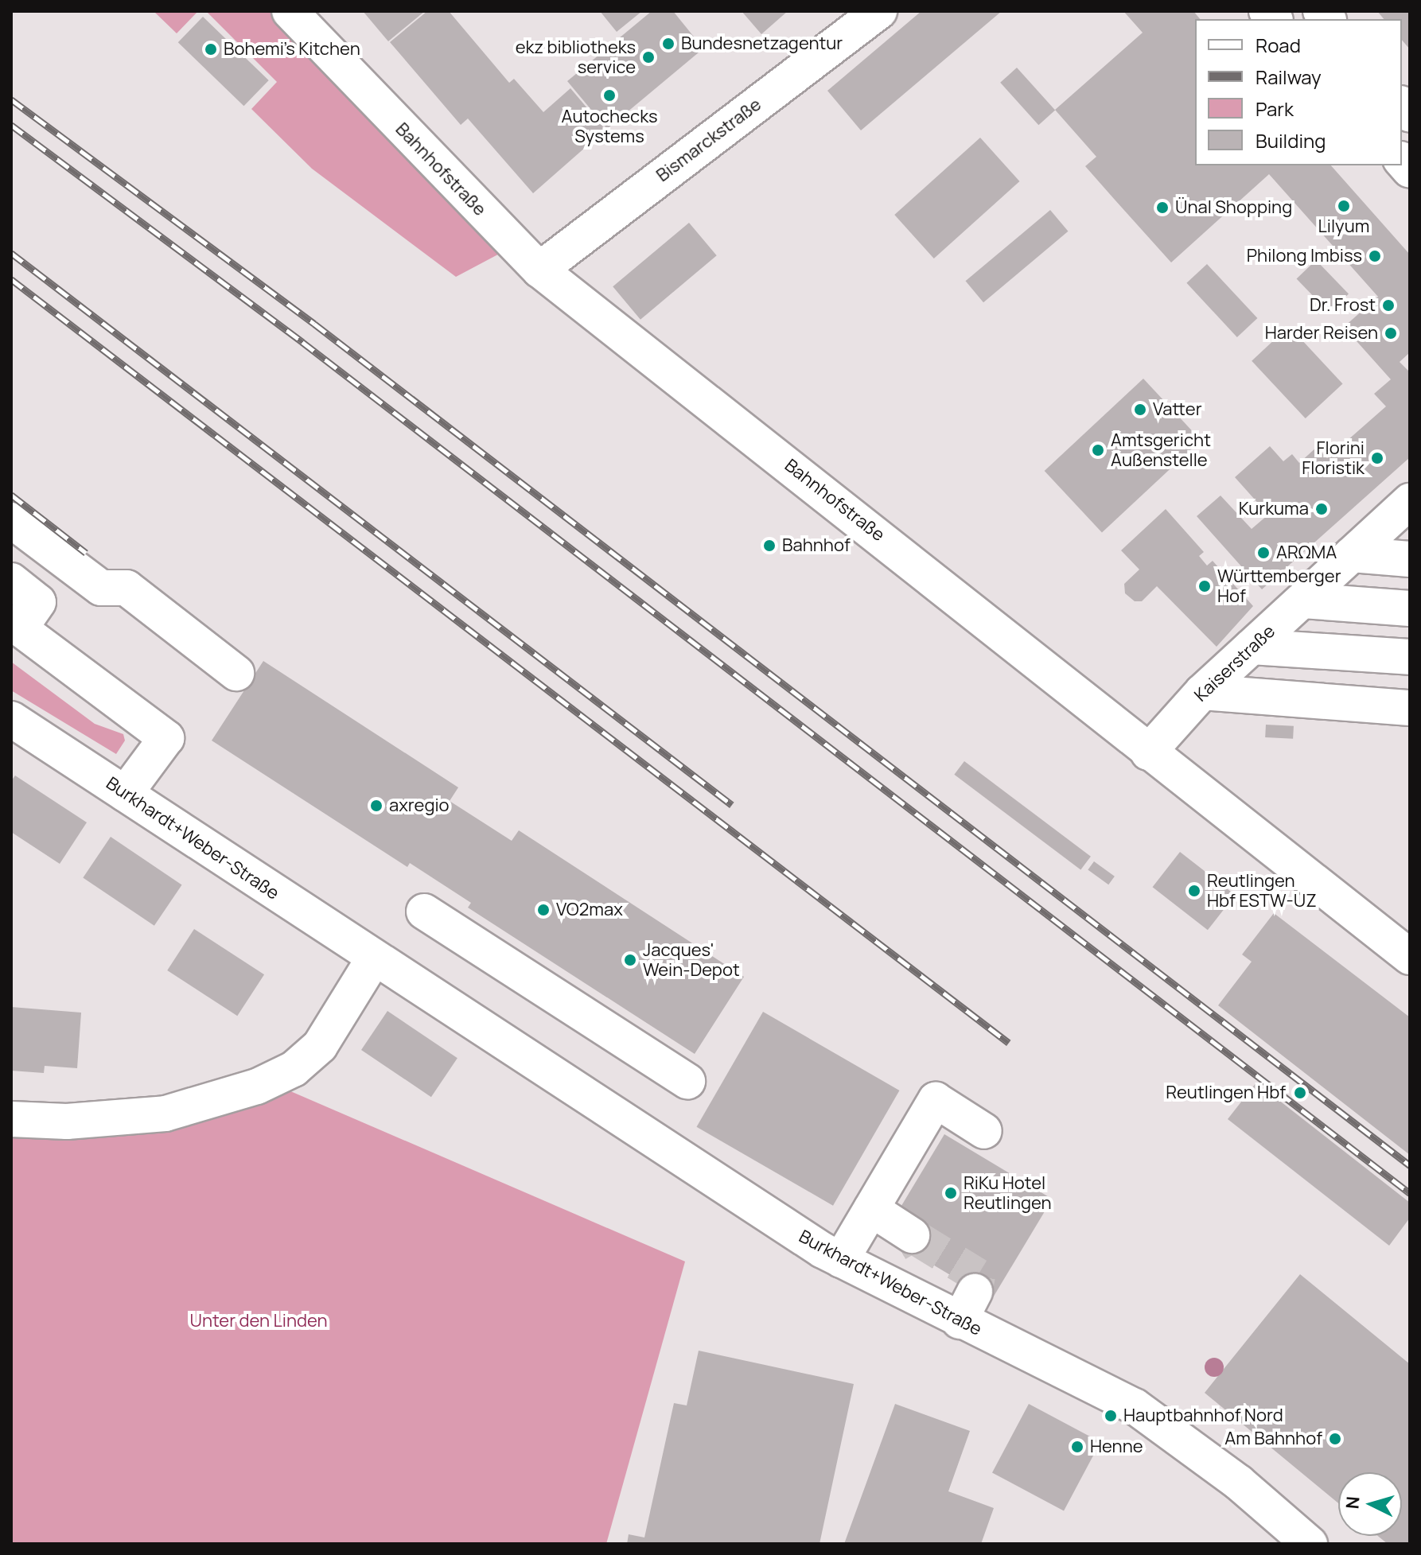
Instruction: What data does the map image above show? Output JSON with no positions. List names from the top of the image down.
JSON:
{
  "streets": {
    "street": [
      "Bismarckstraße",
      "Bahnhofstraße",
      "Kaiserstraße",
      "Burkhardt+Weber-Straße"
    ]
  },
  "crossings": [
    ["Bismarckstraße", "Bahnhofstraße"],
    ["Bahnhofstraße", "Kaiserstraße"]
  ],
  "parks": ["Unter den Linden"],
  "places": [
    "Bundesnetzagentur",
    "Bohemi's Kitchen",
    "ekz bibliotheks service",
    "Autochecks Systems",
    "Lilyum",
    "Ünal Shopping",
    "Philong Imbiss",
    "Dr. Frost",
    "Harder Reisen",
    "Vatter",
    "Amtsgericht Außenstelle",
    "Florini Floristik",
    "Kurkuma",
    "Bahnhof",
    "ARΩMA",
    "Württemberger Hof",
    "axregio",
    "Reutlingen Hbf ESTW-UZ",
    "VO2max",
    "Jacques' Wein-Depot",
    "Reutlingen Hbf",
    "RiKu Hotel Reutlingen",
    "Hauptbahnhof Nord",
    "Am Bahnhof",
    "Henne"
  ],
  "legend": [
    "Road",
    "Railway",
    "Park",
    "Building"
  ],
  "north": "left"
}
